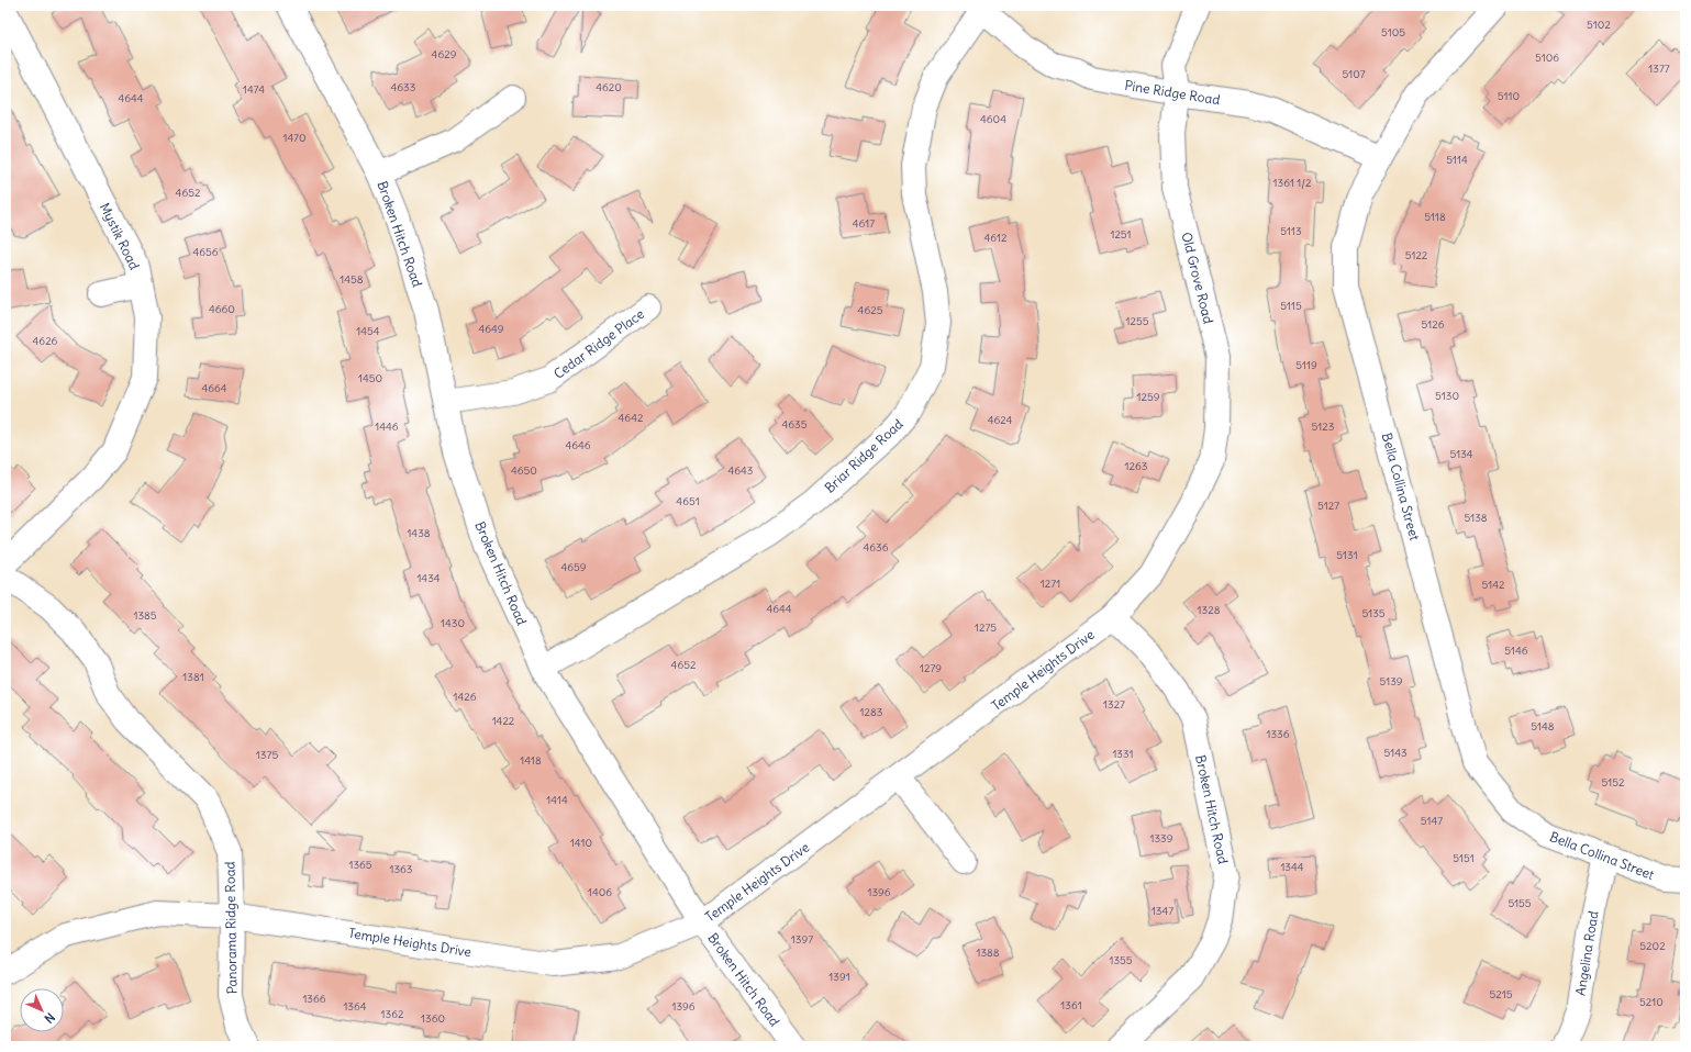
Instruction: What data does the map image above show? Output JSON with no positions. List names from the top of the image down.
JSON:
{
  "streets": {
    "street": [
      "Pine Ridge Road",
      "Broken Hitch Road",
      "Mystik Road",
      "Old Grove Road",
      "Cedar Ridge Place",
      "Briar Ridge Road",
      "Bella Collina Street",
      "Temple Heights Drive",
      "Panorama Ridge Road",
      "Angelina Road"
    ]
  },
  "crossings": [
    ["Pine Ridge Road", "Old Grove Road"],
    ["Pine Ridge Road", "Briar Ridge Road"],
    ["Pine Ridge Road", "Bella Collina Street"],
    ["Broken Hitch Road", "Cedar Ridge Place"],
    ["Broken Hitch Road", "Briar Ridge Road"],
    ["Broken Hitch Road", "Temple Heights Drive"],
    ["Old Grove Road", "Temple Heights Drive"],
    ["Bella Collina Street", "Angelina Road"],
    ["Temple Heights Drive", "Panorama Ridge Road"]
  ],
  "house_numbers": [
    "5102",
    "5105",
    "4629",
    "5106",
    "1377",
    "5107",
    "4633",
    "4620",
    "1474",
    "5110",
    "4644",
    "4604",
    "1470",
    "5114",
    "1361 1/2",
    "4652",
    "5118",
    "4617",
    "5113",
    "1251",
    "4612",
    "4656",
    "5122",
    "1458",
    "5115",
    "4660",
    "4625",
    "1255",
    "5126",
    "4649",
    "1454",
    "4626",
    "5119",
    "1450",
    "4664",
    "5130",
    "1259",
    "4642",
    "4624",
    "4635",
    "1446",
    "5123",
    "4646",
    "5134",
    "1263",
    "4650",
    "4643",
    "4651",
    "5127",
    "5138",
    "1438",
    "4636",
    "5131",
    "4659",
    "1434",
    "1271",
    "5142",
    "4644",
    "1328",
    "5135",
    "1385",
    "1430",
    "1275",
    "5146",
    "4652",
    "1279",
    "1381",
    "5139",
    "1426",
    "1327",
    "1283",
    "1422",
    "5148",
    "1336",
    "5143",
    "1331",
    "1375",
    "1418",
    "5152",
    "1414",
    "5147",
    "1339",
    "1410",
    "5151",
    "1365",
    "1344",
    "1363",
    "1406",
    "1396",
    "5155",
    "1347",
    "1397",
    "5202",
    "1388",
    "1355",
    "1391",
    "5215",
    "1366",
    "5210",
    "1361",
    "1364",
    "1396",
    "1362",
    "1360"
  ],
  "north": "bottom right"
}
